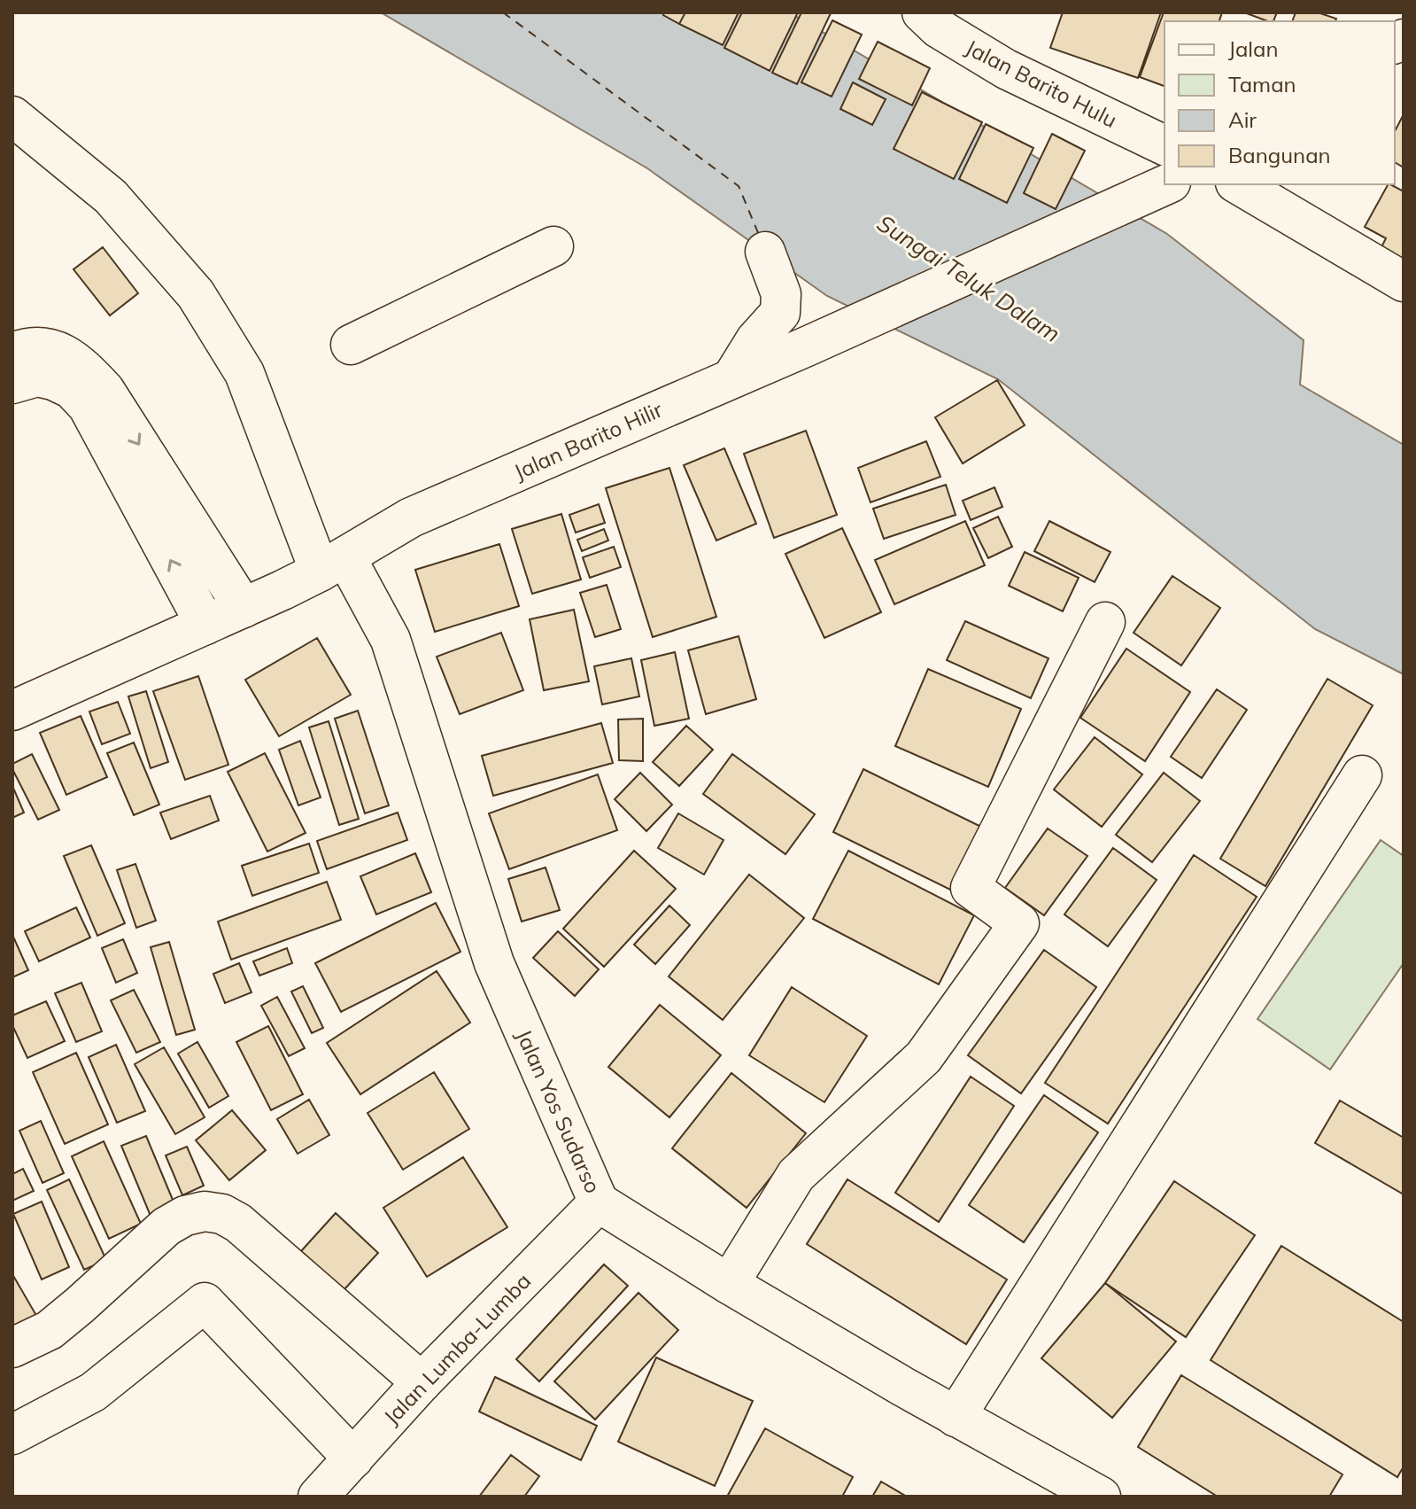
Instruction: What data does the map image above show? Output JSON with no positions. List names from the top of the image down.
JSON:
{
  "streets": {
    "main road": [
      "Jalan Barito Hulu",
      "Jalan Barito Hilir",
      "Jalan Yos Sudarso",
      "Jalan Lumba-Lumba"
    ]
  },
  "crossings": [
    ["Jalan Barito Hilir", "Jalan Yos Sudarso"],
    ["Jalan Yos Sudarso", "Jalan Lumba-Lumba"]
  ],
  "water": ["Sungai Teluk Dalam"],
  "legend": [
    "Jalan",
    "Taman",
    "Air",
    "Bangunan"
  ]
}
